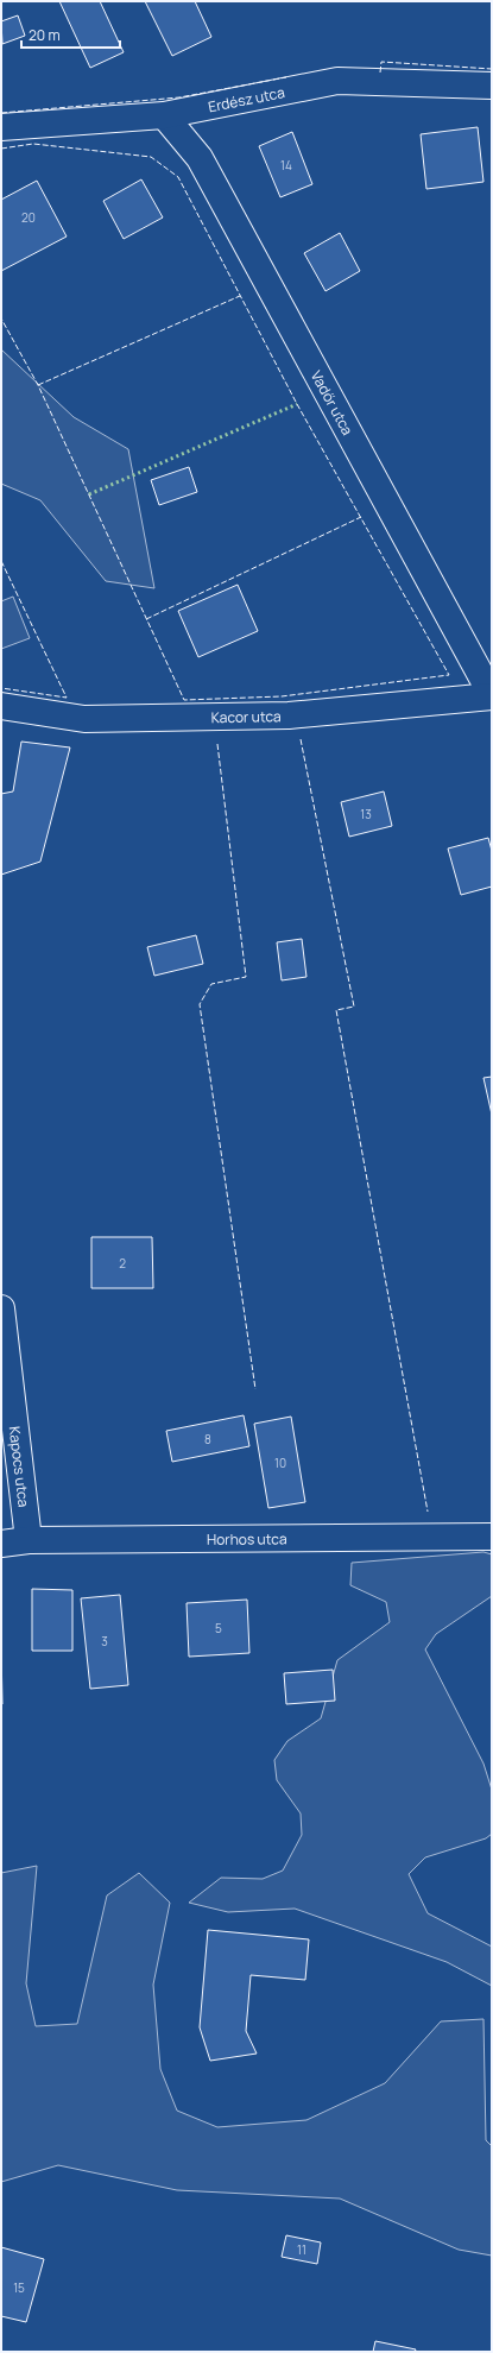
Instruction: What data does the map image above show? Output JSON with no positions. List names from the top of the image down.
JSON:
{
  "streets": {
    "street": [
      "Erdész utca",
      "Vadőr utca",
      "Kacor utca",
      "Kapocs utca",
      "Horhos utca"
    ]
  },
  "crossings": [
    ["Erdész utca", "Vadőr utca"],
    ["Vadőr utca", "Kacor utca"],
    ["Kapocs utca", "Horhos utca"]
  ],
  "house_numbers": [
    "14",
    "20",
    "13",
    "2",
    "8",
    "10",
    "5",
    "3",
    "11",
    "15"
  ],
  "scale_bar": "20 m"
}
